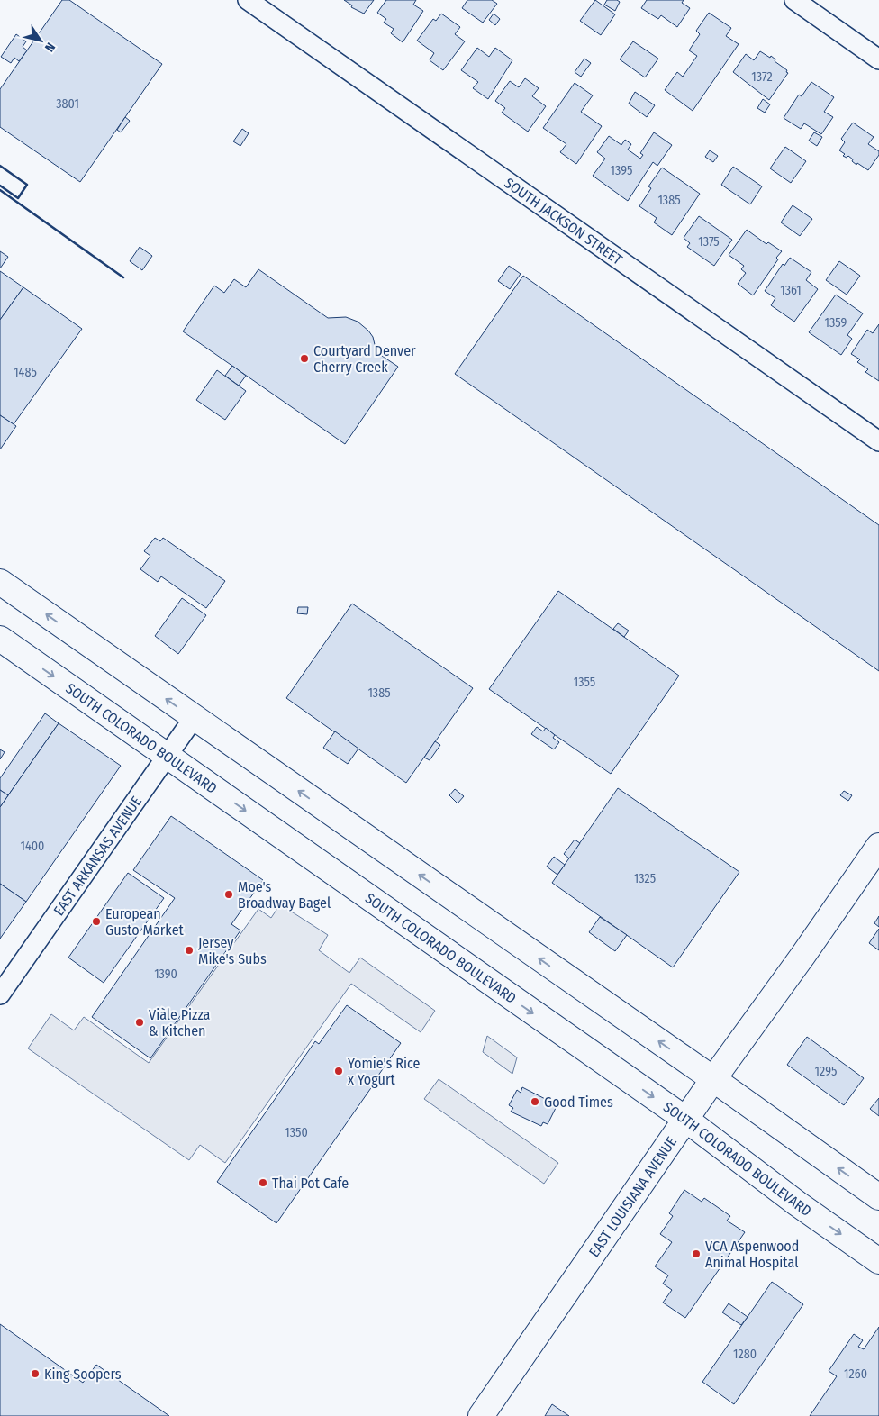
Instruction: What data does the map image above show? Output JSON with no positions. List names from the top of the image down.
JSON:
{
  "streets": {
    "main road": ["SOUTH COLORADO BOULEVARD", "EAST LOUISIANA AVENUE"],
    "street": ["SOUTH JACKSON STREET", "EAST ARKANSAS AVENUE"]
  },
  "crossings": [
    ["SOUTH COLORADO BOULEVARD", "EAST ARKANSAS AVENUE"],
    ["SOUTH COLORADO BOULEVARD", "EAST LOUISIANA AVENUE"]
  ],
  "places": [
    "Courtyard Denver Cherry Creek",
    "Moe's Broadway Bagel",
    "European Gusto Market",
    "Jersey Mike's Subs",
    "Viàle Pizza & Kitchen",
    "Yomie's Rice x Yogurt",
    "Good Times",
    "Thai Pot Cafe",
    "VCA Aspenwood Animal Hospital",
    "King Soopers"
  ],
  "house_numbers": [
    "1372",
    "3801",
    "1395",
    "1385",
    "1375",
    "1361",
    "1359",
    "1485",
    "1355",
    "1385",
    "1400",
    "1325",
    "1390",
    "1295",
    "1350",
    "1280",
    "1260"
  ],
  "north": "bottom right"
}
